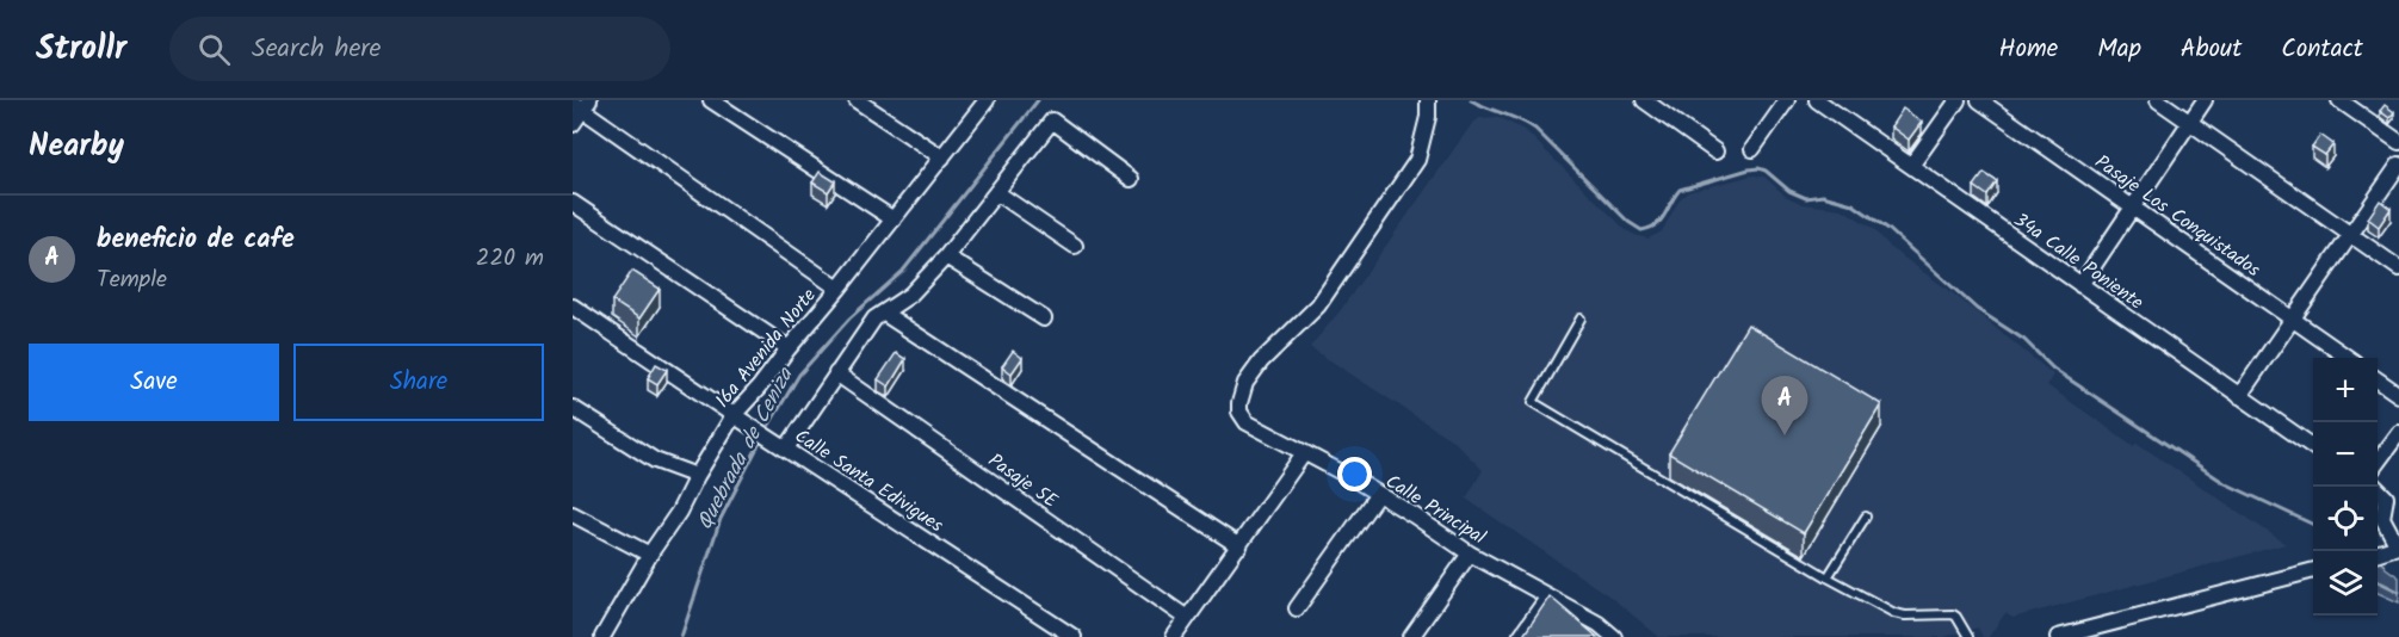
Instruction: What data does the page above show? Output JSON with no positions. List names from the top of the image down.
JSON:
{
  "streets": {
    "street": [
      "Pasaje Los Conquistados",
      "34a Calle Poniente",
      "16a Avenida Norte",
      "Calle Santa Edivigues",
      "Pasaje 5E",
      "Calle Principal"
    ]
  },
  "crossings": [
    ["16a Avenida Norte", "Calle Santa Edivigues"]
  ],
  "water": ["Quebrada de Ceniza"],
  "page": {
    "header": "Strollr",
    "search": "Search here",
    "nav": [
      "Home",
      "Map",
      "About",
      "Contact"
    ],
    "heading": "Nearby",
    "list": [
      {
        "mark": "A",
        "name": "beneficio de cafe",
        "note": "Temple",
        "value": "220 m"
      }
    ],
    "buttons": ["Save", "Share"],
    "map_buttons": ["+", "−"],
    "pins": "A"
  }
}
